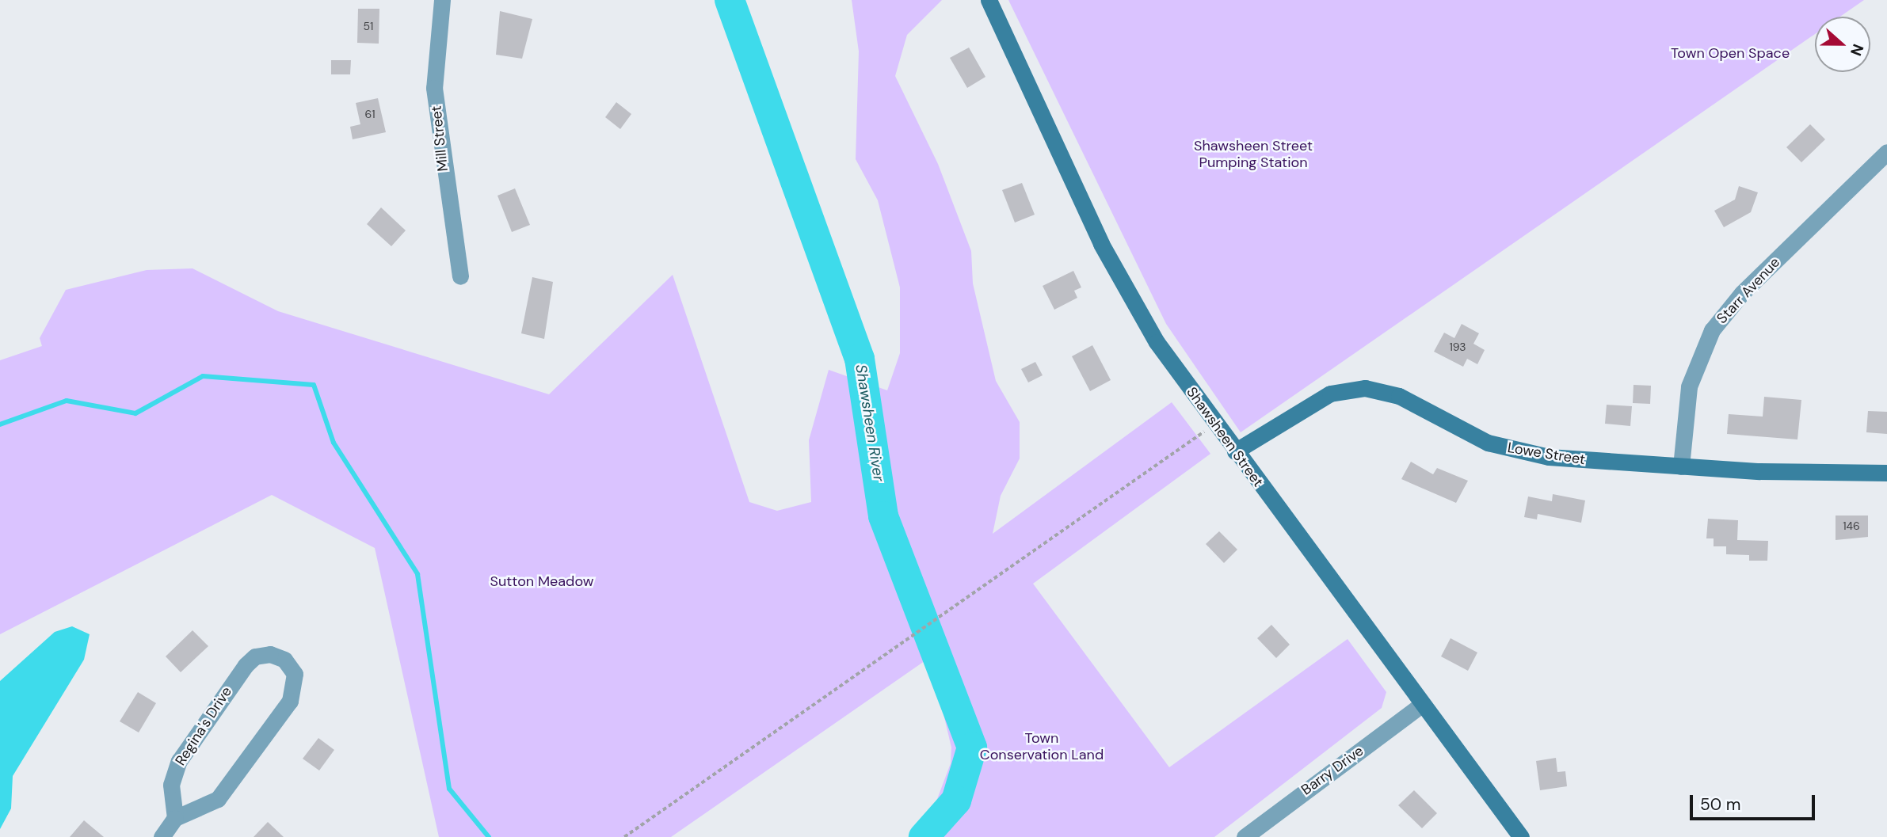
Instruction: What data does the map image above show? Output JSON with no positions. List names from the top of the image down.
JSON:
{
  "streets": {
    "main road": ["Shawsheen Street", "Lowe Street"],
    "street": [
      "Mill Street",
      "Starr Avenue",
      "Regina's Drive",
      "Barry Drive"
    ]
  },
  "crossings": [
    ["Starr Avenue", "Lowe Street"],
    ["Shawsheen Street", "Lowe Street"],
    ["Shawsheen Street", "Barry Drive"]
  ],
  "water": ["Shawsheen River"],
  "parks": [
    "Town Open Space",
    "Shawsheen Street Pumping Station",
    "Sutton Meadow",
    "Town Conservation Land"
  ],
  "house_numbers": [
    "51",
    "61",
    "193",
    "146"
  ],
  "scale_bar": "50 m",
  "north": "right"
}
